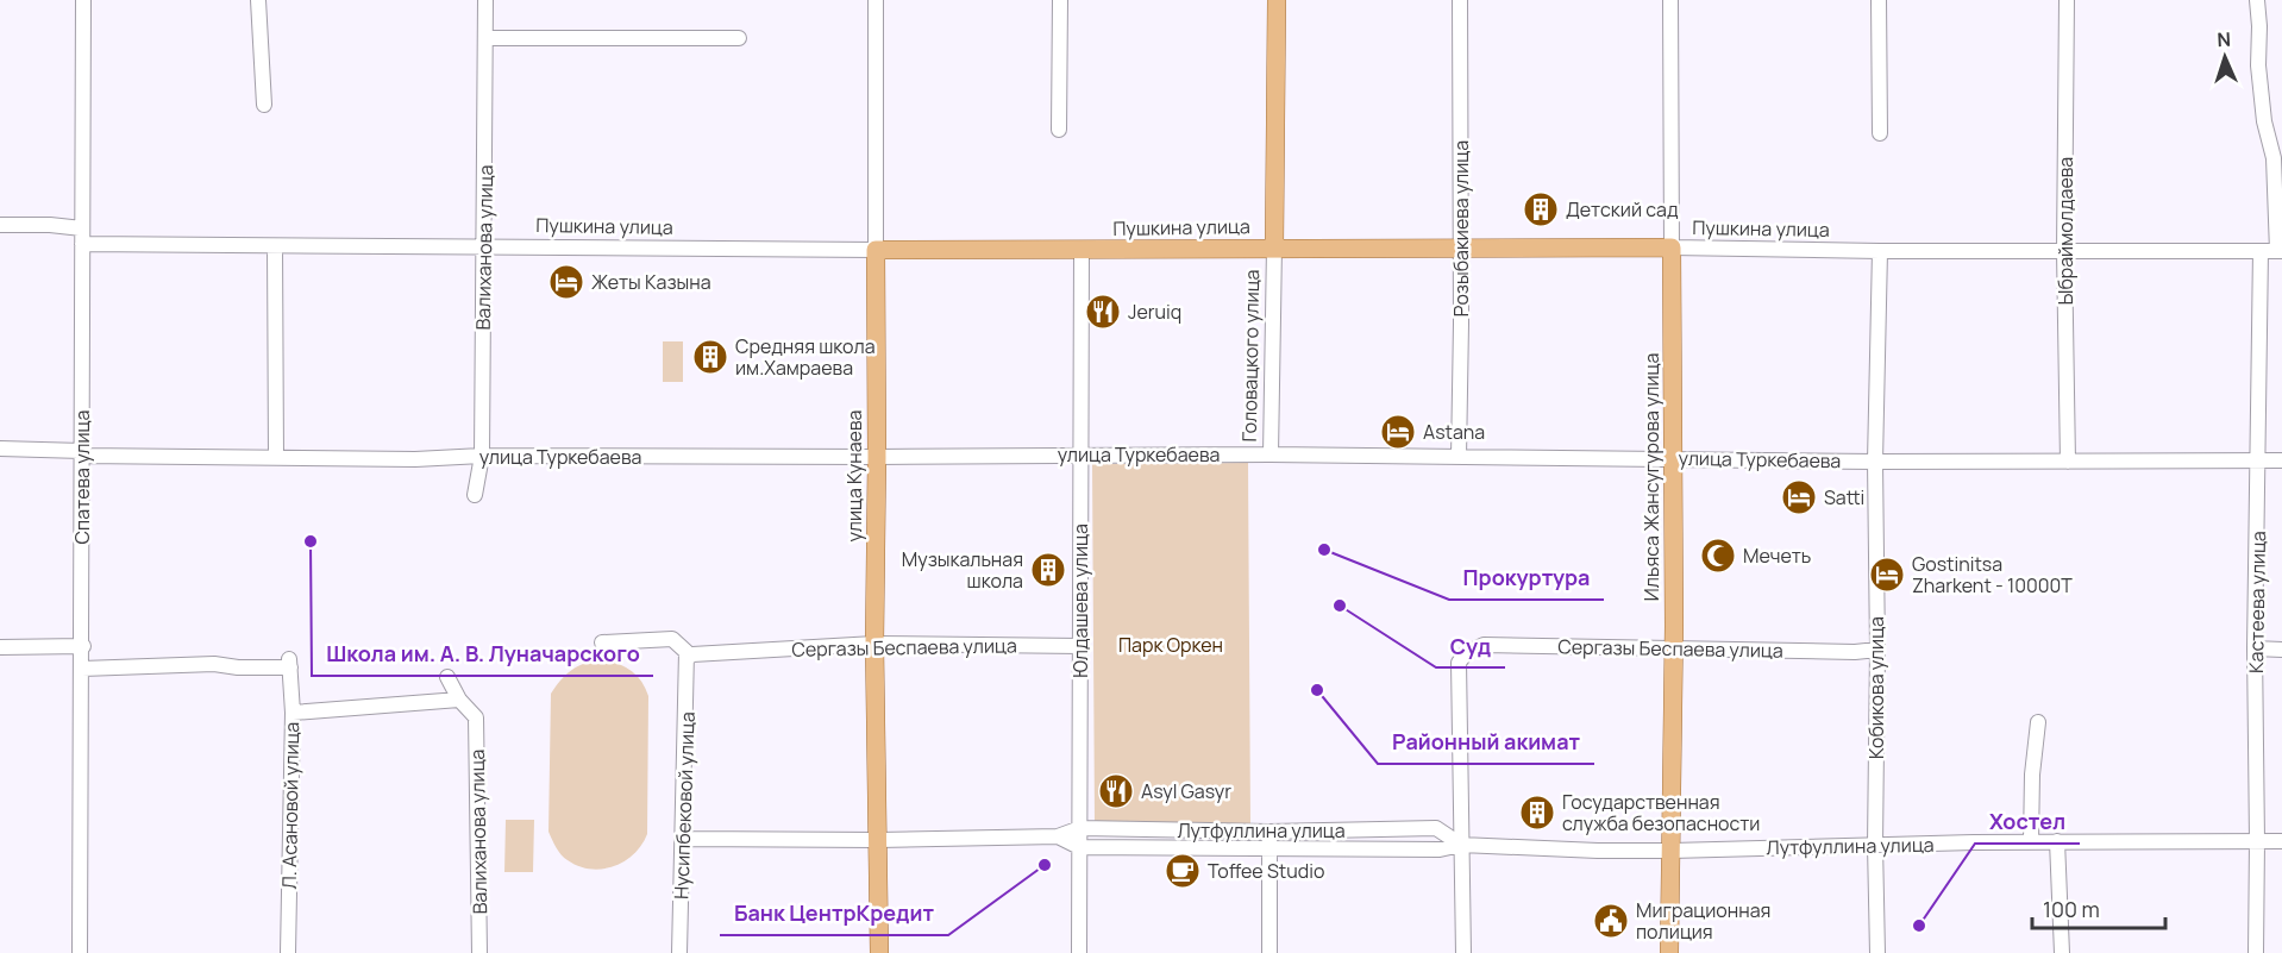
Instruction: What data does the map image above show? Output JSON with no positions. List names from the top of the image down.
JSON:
{
  "streets": {
    "main road": [
      "Пушкина улица",
      "Головацкого улица",
      "улица Кунаева",
      "Ильяса Жансугурова улица"
    ],
    "street": [
      "Розыбакиева улица",
      "Ыбраймолдаева",
      "Валиханова улица",
      "улица Туркебаева",
      "Спатева улица",
      "Юлдашева улица",
      "Кастеева улица",
      "Сергазы Беспаева улица",
      "Кобикова улица",
      "Л. Асановой улица",
      "Нусипбековой улица",
      "Лутфуллина улица"
    ]
  },
  "crossings": [
    ["Пушкина улица", "Розыбакиева улица"],
    ["Пушкина улица", "Ыбраймолдаева"],
    ["Пушкина улица", "Валиханова улица"],
    ["Пушкина улица", "Головацкого улица"],
    ["Пушкина улица", "улица Кунаева"],
    ["Пушкина улица", "Спатева улица"],
    ["Пушкина улица", "Ильяса Жансугурова улица"],
    ["Пушкина улица", "Юлдашева улица"],
    ["Пушкина улица", "Кастеева улица"],
    ["Пушкина улица", "Кобикова улица"],
    ["Розыбакиева улица", "улица Туркебаева"],
    ["Ыбраймолдаева", "улица Туркебаева"],
    ["Валиханова улица", "улица Туркебаева"],
    ["Головацкого улица", "улица Туркебаева"],
    ["улица Туркебаева", "улица Кунаева"],
    ["улица Туркебаева", "Спатева улица"],
    ["улица Туркебаева", "Ильяса Жансугурова улица"],
    ["улица Туркебаева", "Юлдашева улица"],
    ["улица Туркебаева", "Кастеева улица"],
    ["улица Туркебаева", "Кобикова улица"],
    ["улица Кунаева", "Сергазы Беспаева улица"],
    ["улица Кунаева", "Лутфуллина улица"],
    ["Спатева улица", "Л. Асановой улица"],
    ["Ильяса Жансугурова улица", "Сергазы Беспаева улица"],
    ["Ильяса Жансугурова улица", "Лутфуллина улица"],
    ["Юлдашева улица", "Сергазы Беспаева улица"],
    ["Юлдашева улица", "Лутфуллина улица"],
    ["Кастеева улица", "Лутфуллина улица"],
    ["Сергазы Беспаева улица", "Кобикова улица"],
    ["Сергазы Беспаева улица", "Нусипбековой улица"],
    ["Сергазы Беспаева улица", "Лутфуллина улица"],
    ["Кобикова улица", "Лутфуллина улица"],
    ["Нусипбековой улица", "Лутфуллина улица"]
  ],
  "parks": ["Парк Оркен"],
  "places": {
    "building": [
      "Детский сад",
      "Средняя школа им.Хамраева",
      "Музыкальная школа",
      "Государственная служба безопасности"
    ],
    "hotel": [
      "Жеты Казына",
      "Astana",
      "Satti",
      "Gostinitsa Zharkent - 10000T"
    ],
    "restaurant": ["Jeruiq", "Asyl Gasyr"],
    "other": [
      "Школа им. А. В. Луначарского",
      "Прокуртура",
      "Суд",
      "Районный акимат",
      "Банк ЦентрКредит",
      "Хостел"
    ],
    "mosque": ["Мечеть"],
    "cafe": ["Toffee Studio"],
    "public building": ["Миграционная полиция"]
  },
  "scale_bar": "100 m",
  "north": "top"
}
